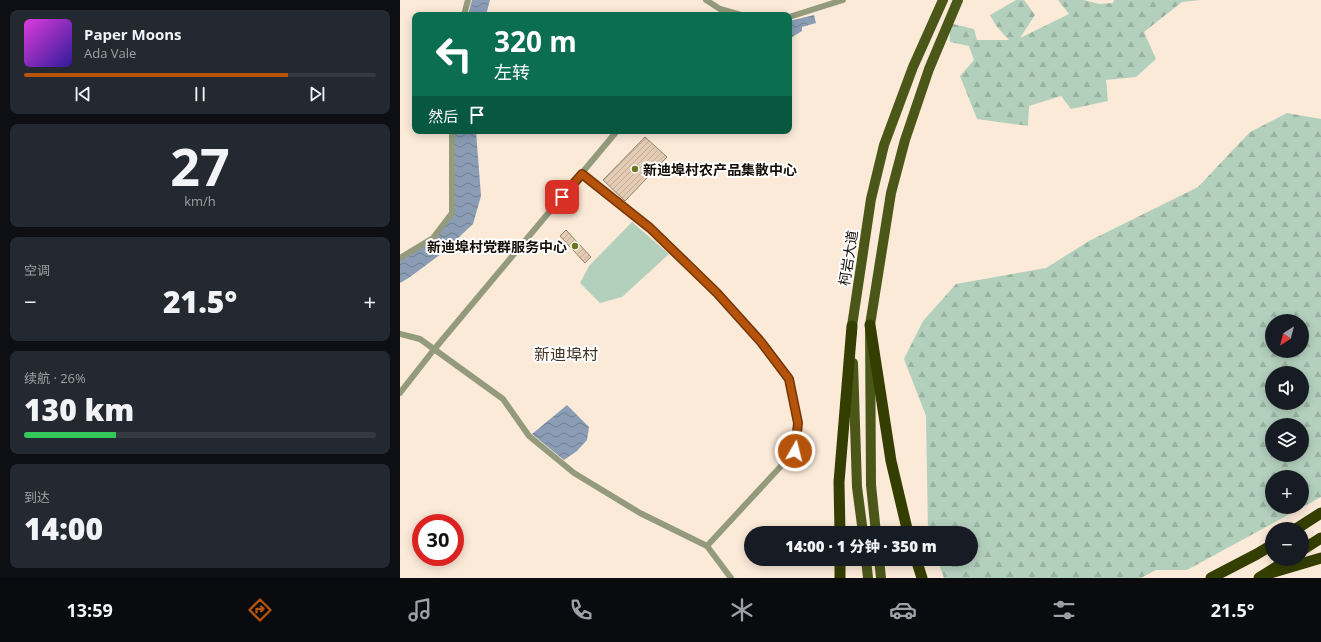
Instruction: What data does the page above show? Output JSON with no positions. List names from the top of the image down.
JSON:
{
  "streets": {
    "main road": ["柯岩大道"]
  },
  "districts": ["新迪埠村"],
  "places": ["新迪埠村农产品集散中心", "新迪埠村党群服务中心"],
  "north": "bottom left",
  "page": {
    "turn": ["320 m", "左转"],
    "song": ["Paper Moons", "Ada Vale"],
    "then": "然后",
    "tile": [
      ["27", "km/h"],
      "空调",
      ["续航 · 26%", "130 km"],
      ["到达", "14:00"]
    ],
    "heat": ["−", "21.5°", "+"],
    "map_buttons": ["+", "−"],
    "limit": "30",
    "trip": "14:00 · 1 分钟 · 350 m",
    "tabs": ["13:59", "21.5°"]
  }
}
